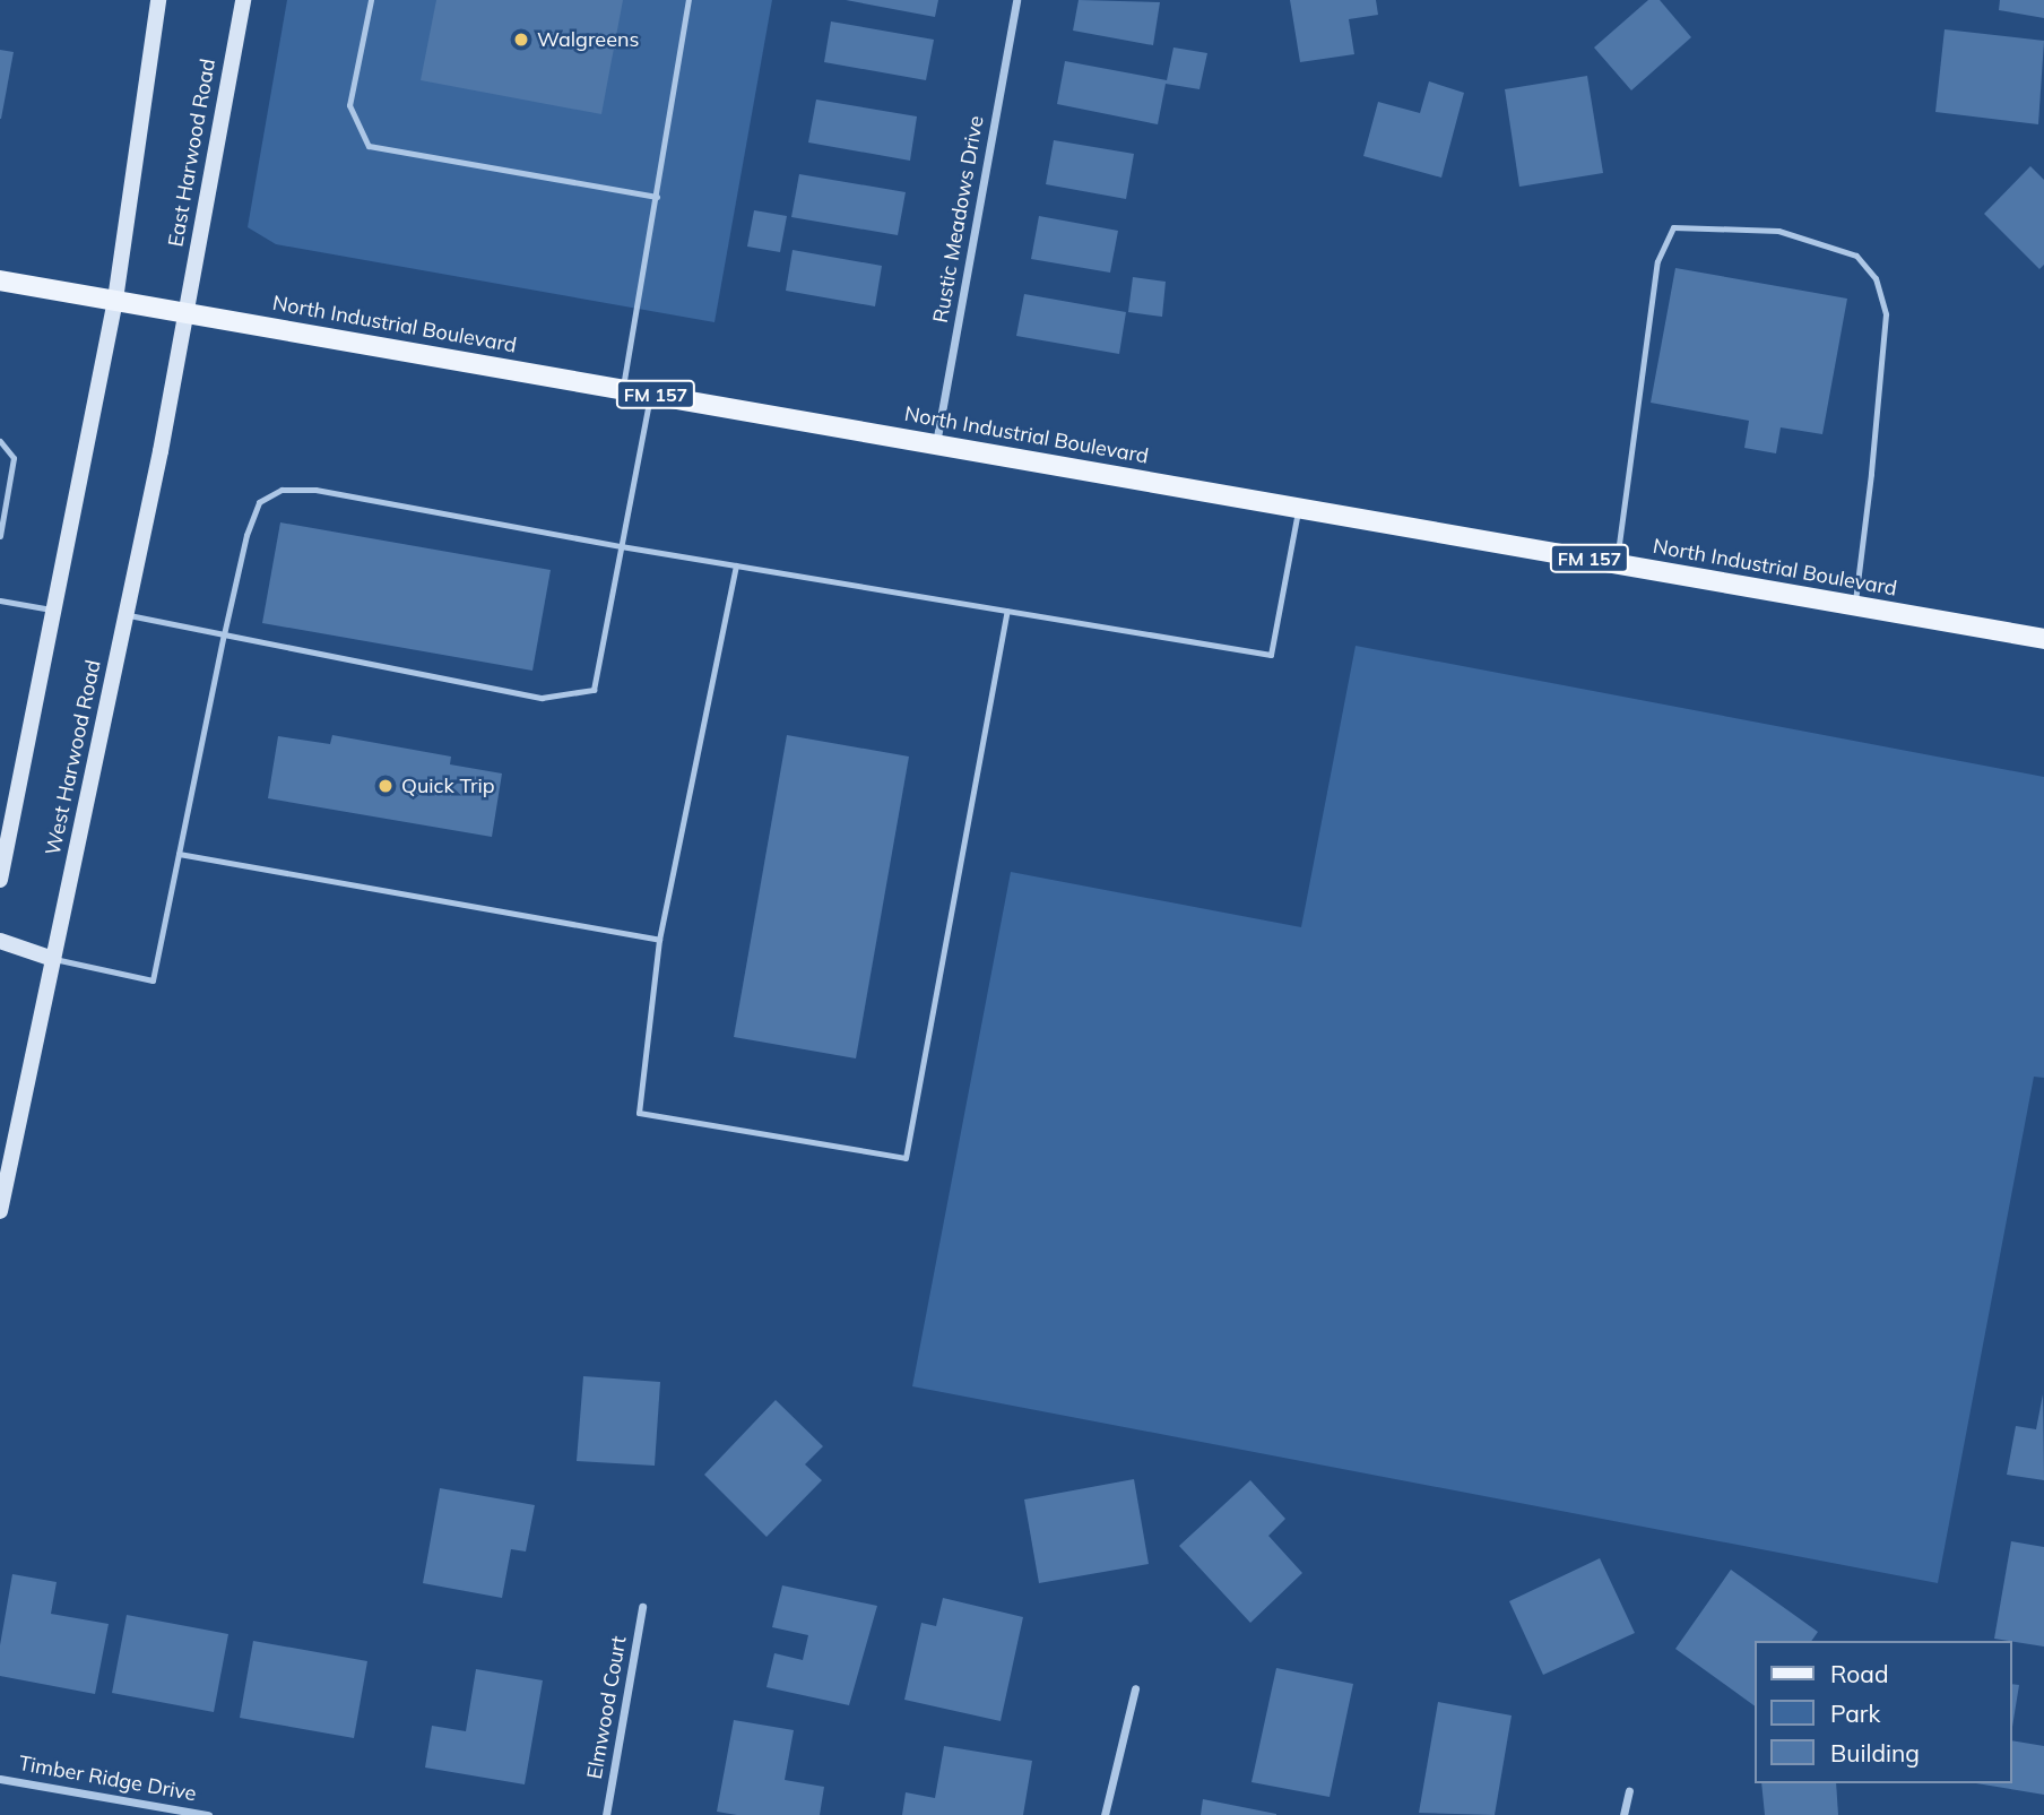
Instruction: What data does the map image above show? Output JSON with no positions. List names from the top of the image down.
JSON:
{
  "streets": {
    "main road": [
      "East Harwood Road",
      "North Industrial Boulevard",
      "FM 157",
      "West Harwood Road"
    ],
    "street": ["Rustic Meadows Drive", "Elmwood Court", "Timber Ridge Drive"]
  },
  "crossings": [
    ["East Harwood Road", "North Industrial Boulevard"],
    ["East Harwood Road", "West Harwood Road"],
    ["Rustic Meadows Drive", "North Industrial Boulevard"],
    ["North Industrial Boulevard", "West Harwood Road"]
  ],
  "places": ["Walgreens", "Quick Trip"],
  "legend": ["Road", "Park", "Building"]
}
